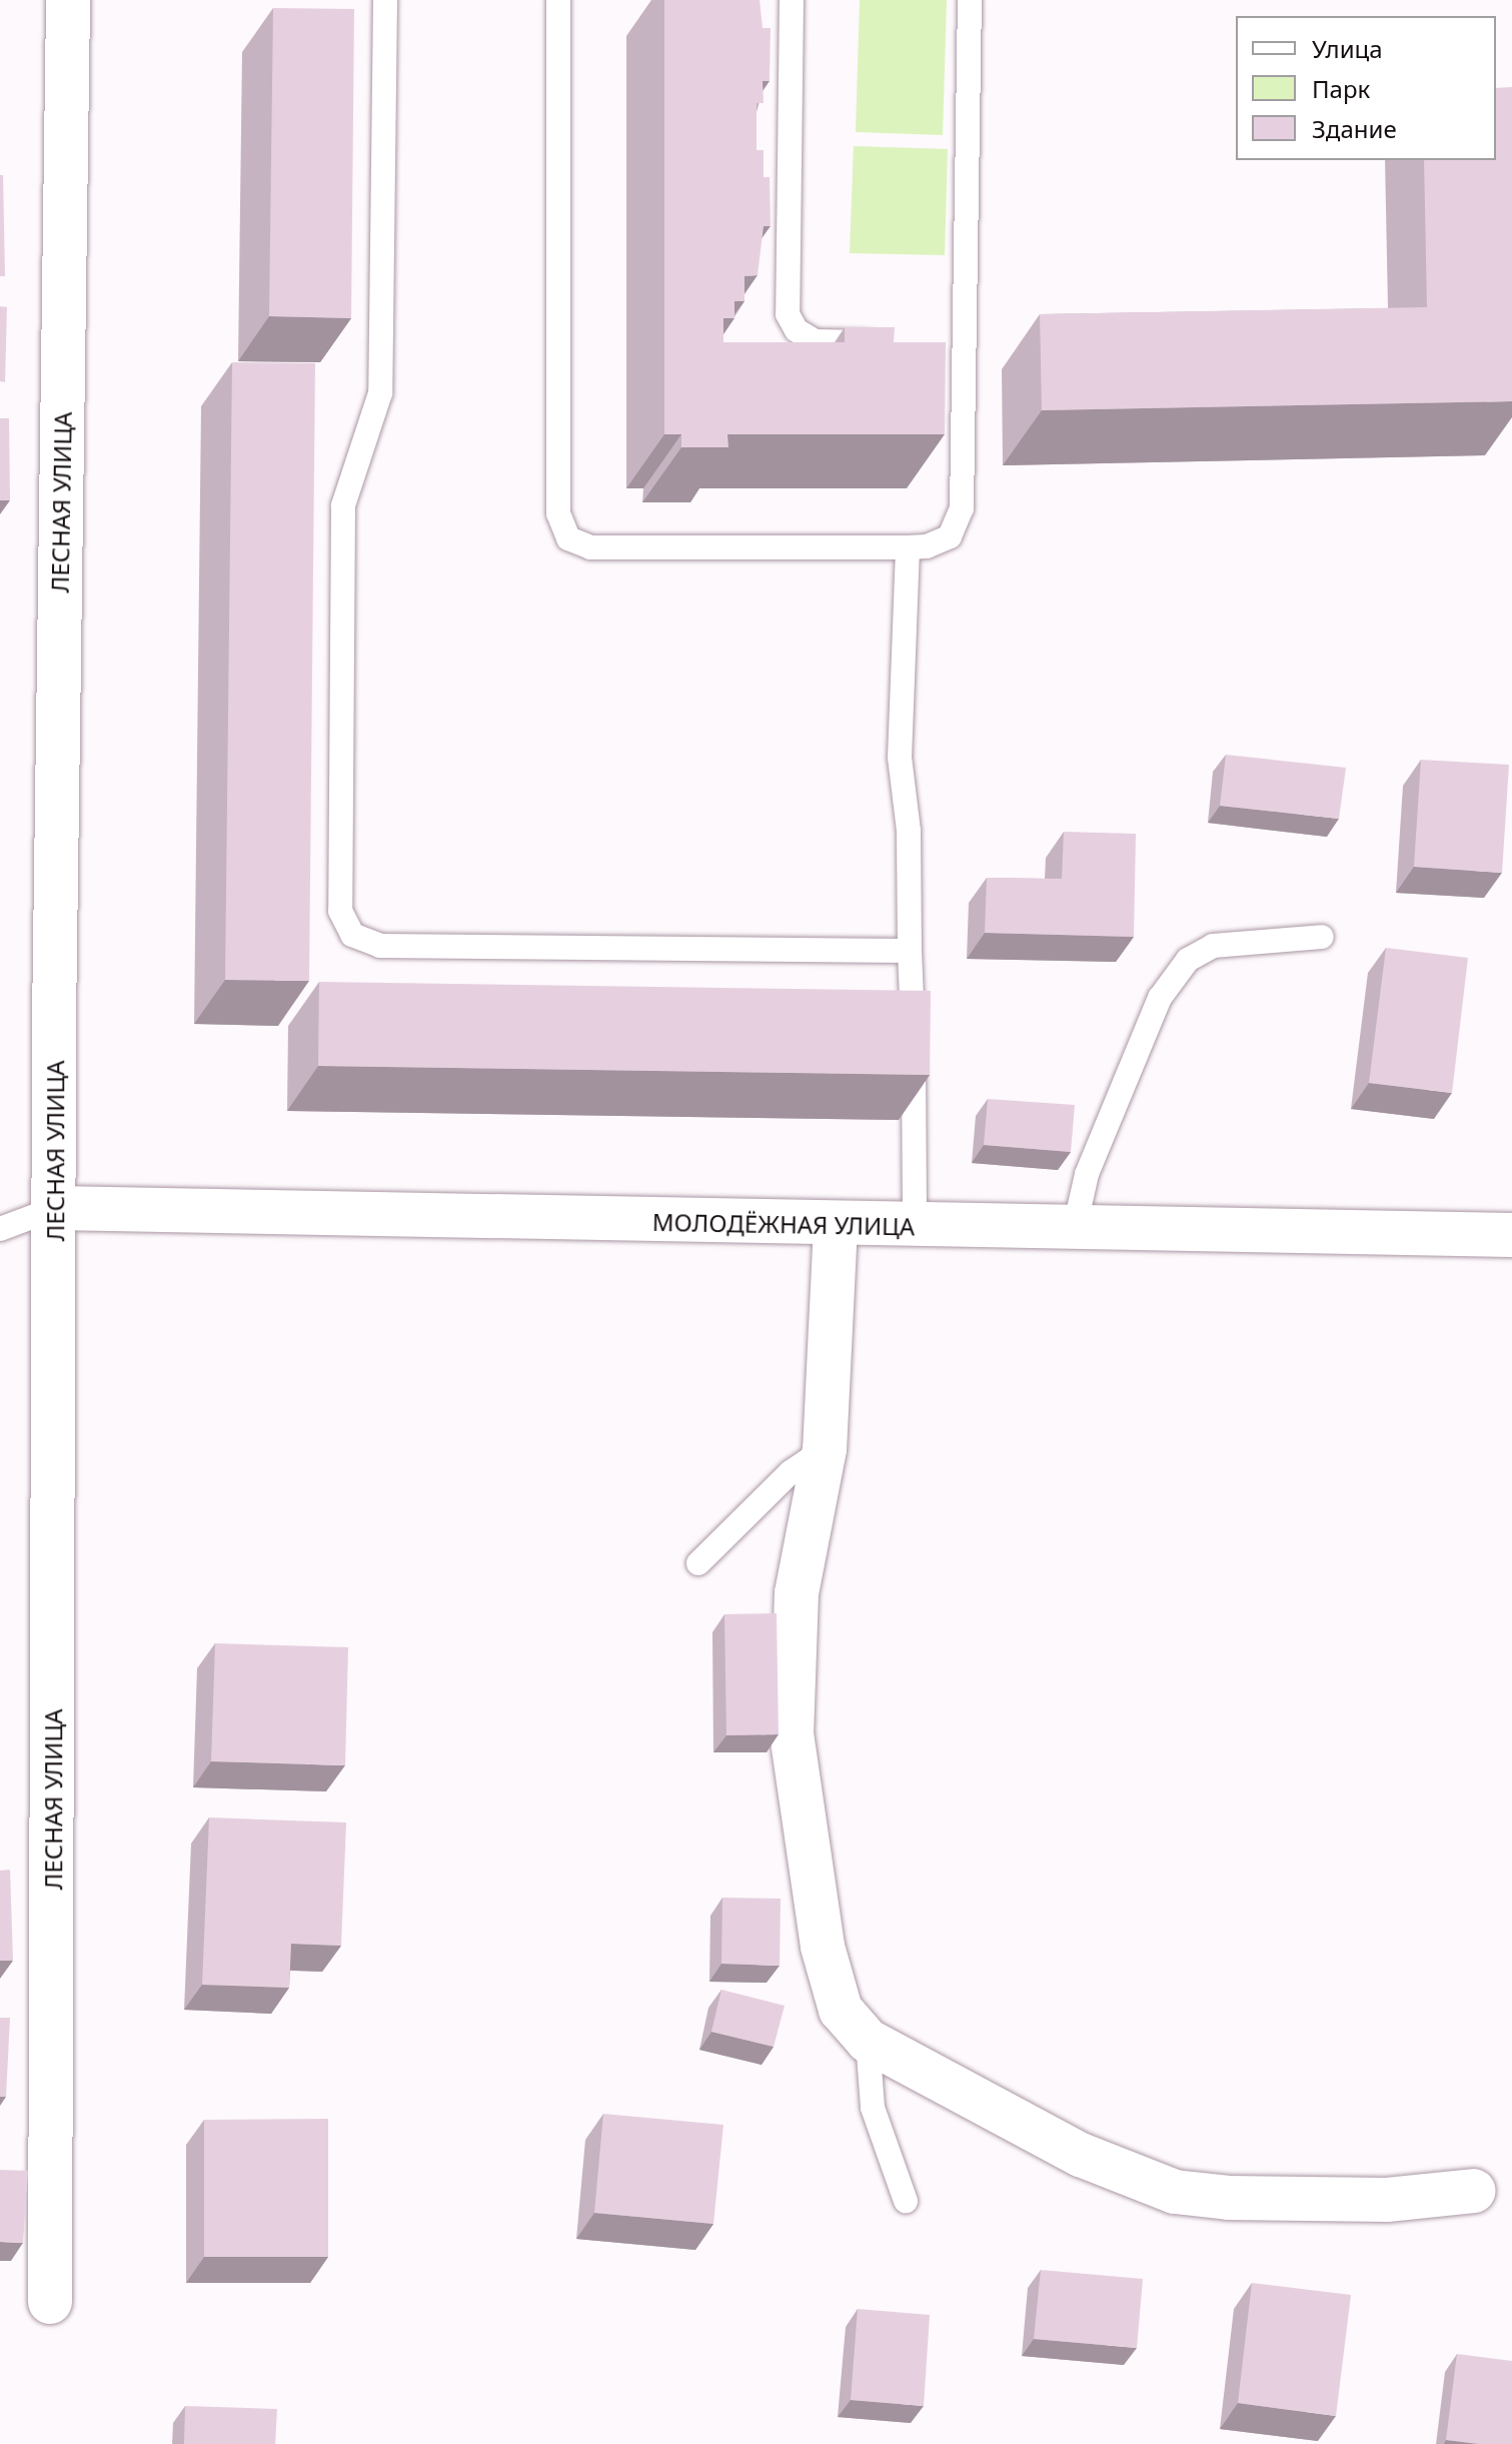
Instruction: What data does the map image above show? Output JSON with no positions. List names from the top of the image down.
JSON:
{
  "streets": {
    "street": ["ЛЕСНАЯ УЛИЦА", "МОЛОДЁЖНАЯ УЛИЦА"]
  },
  "crossings": [
    ["ЛЕСНАЯ УЛИЦА", "МОЛОДЁЖНАЯ УЛИЦА"]
  ],
  "legend": ["Улица", "Парк", "Здание"]
}
